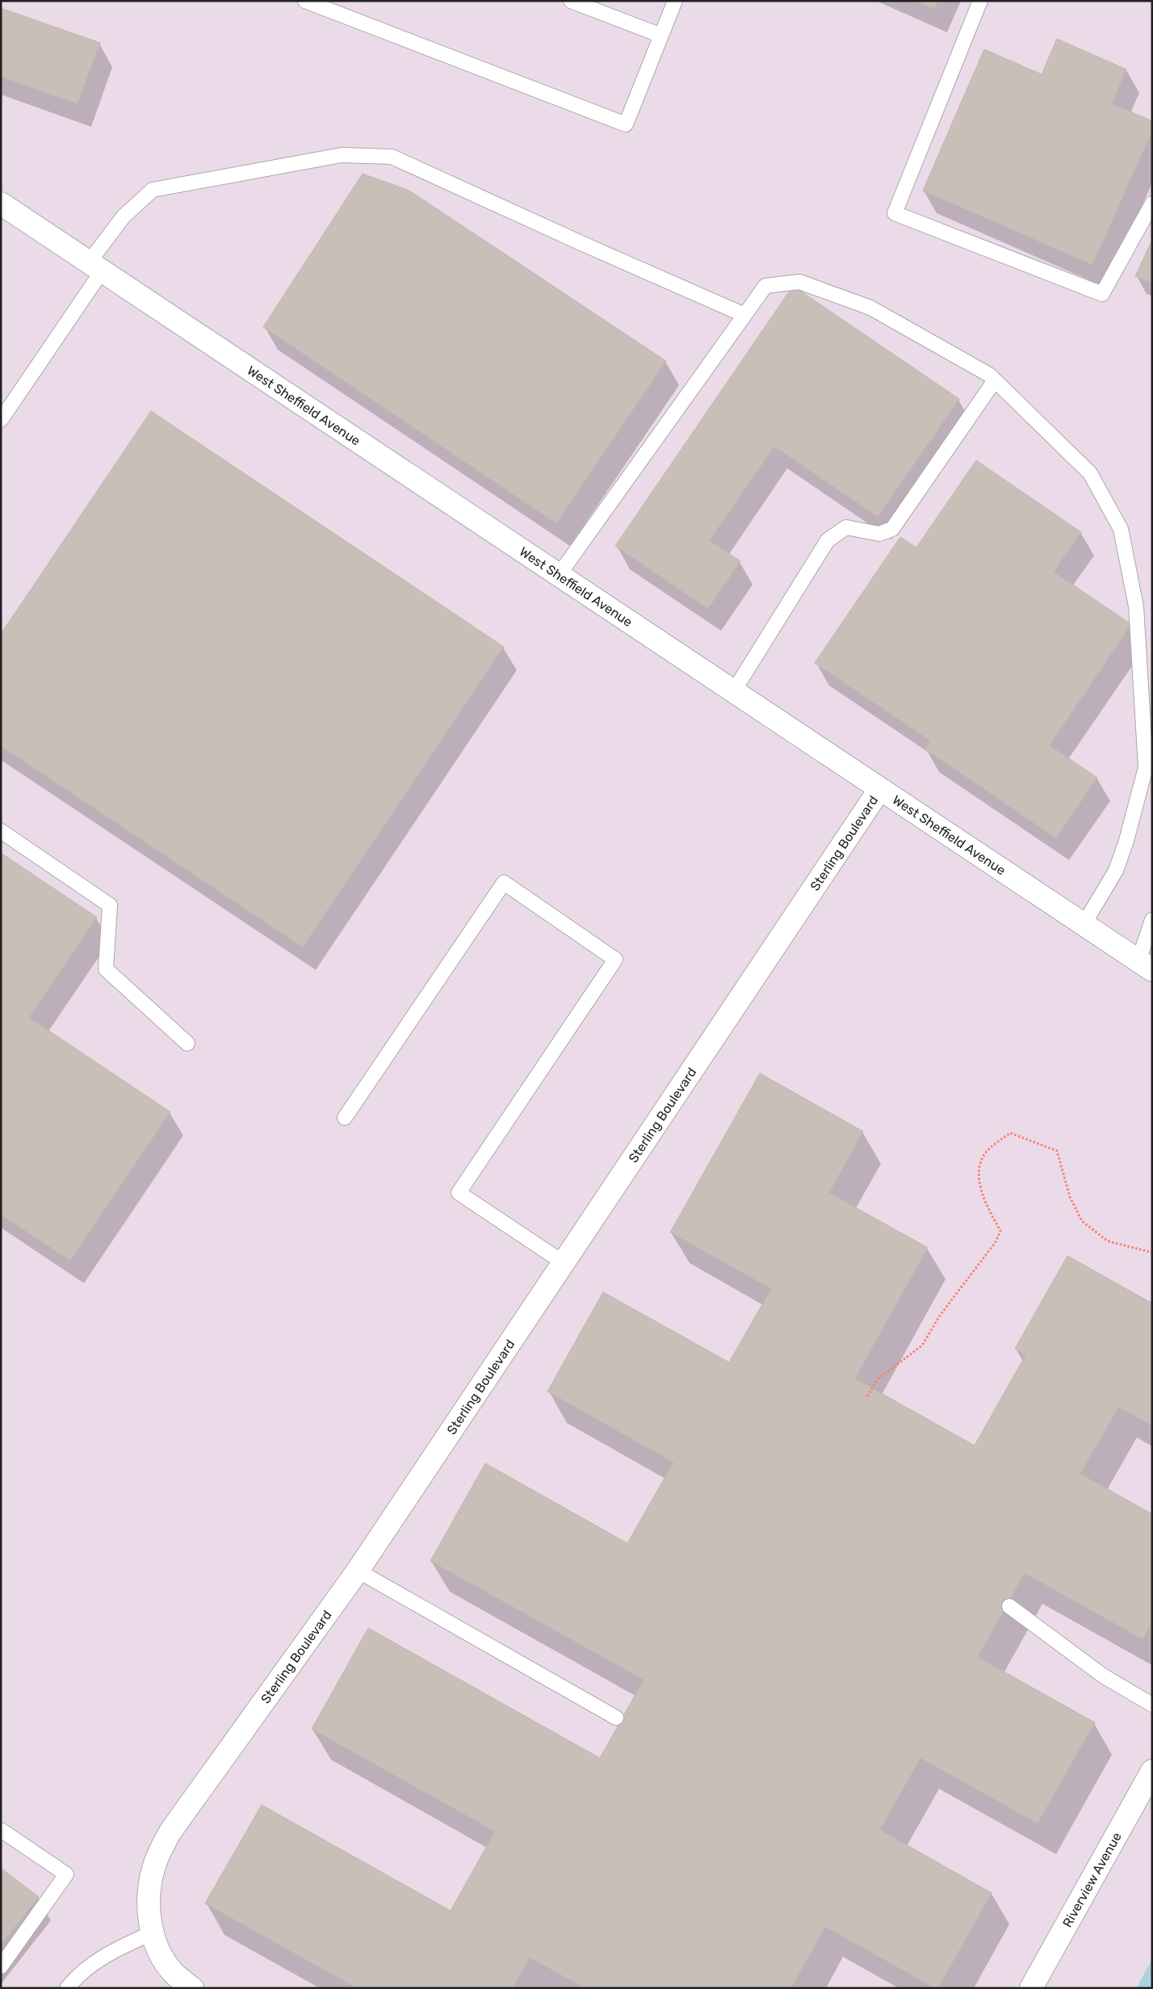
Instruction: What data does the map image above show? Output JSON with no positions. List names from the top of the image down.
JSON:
{
  "streets": {
    "street": ["West Sheffield Avenue", "Sterling Boulevard", "Riverview Avenue"]
  },
  "crossings": [
    ["West Sheffield Avenue", "Sterling Boulevard"]
  ]
}
